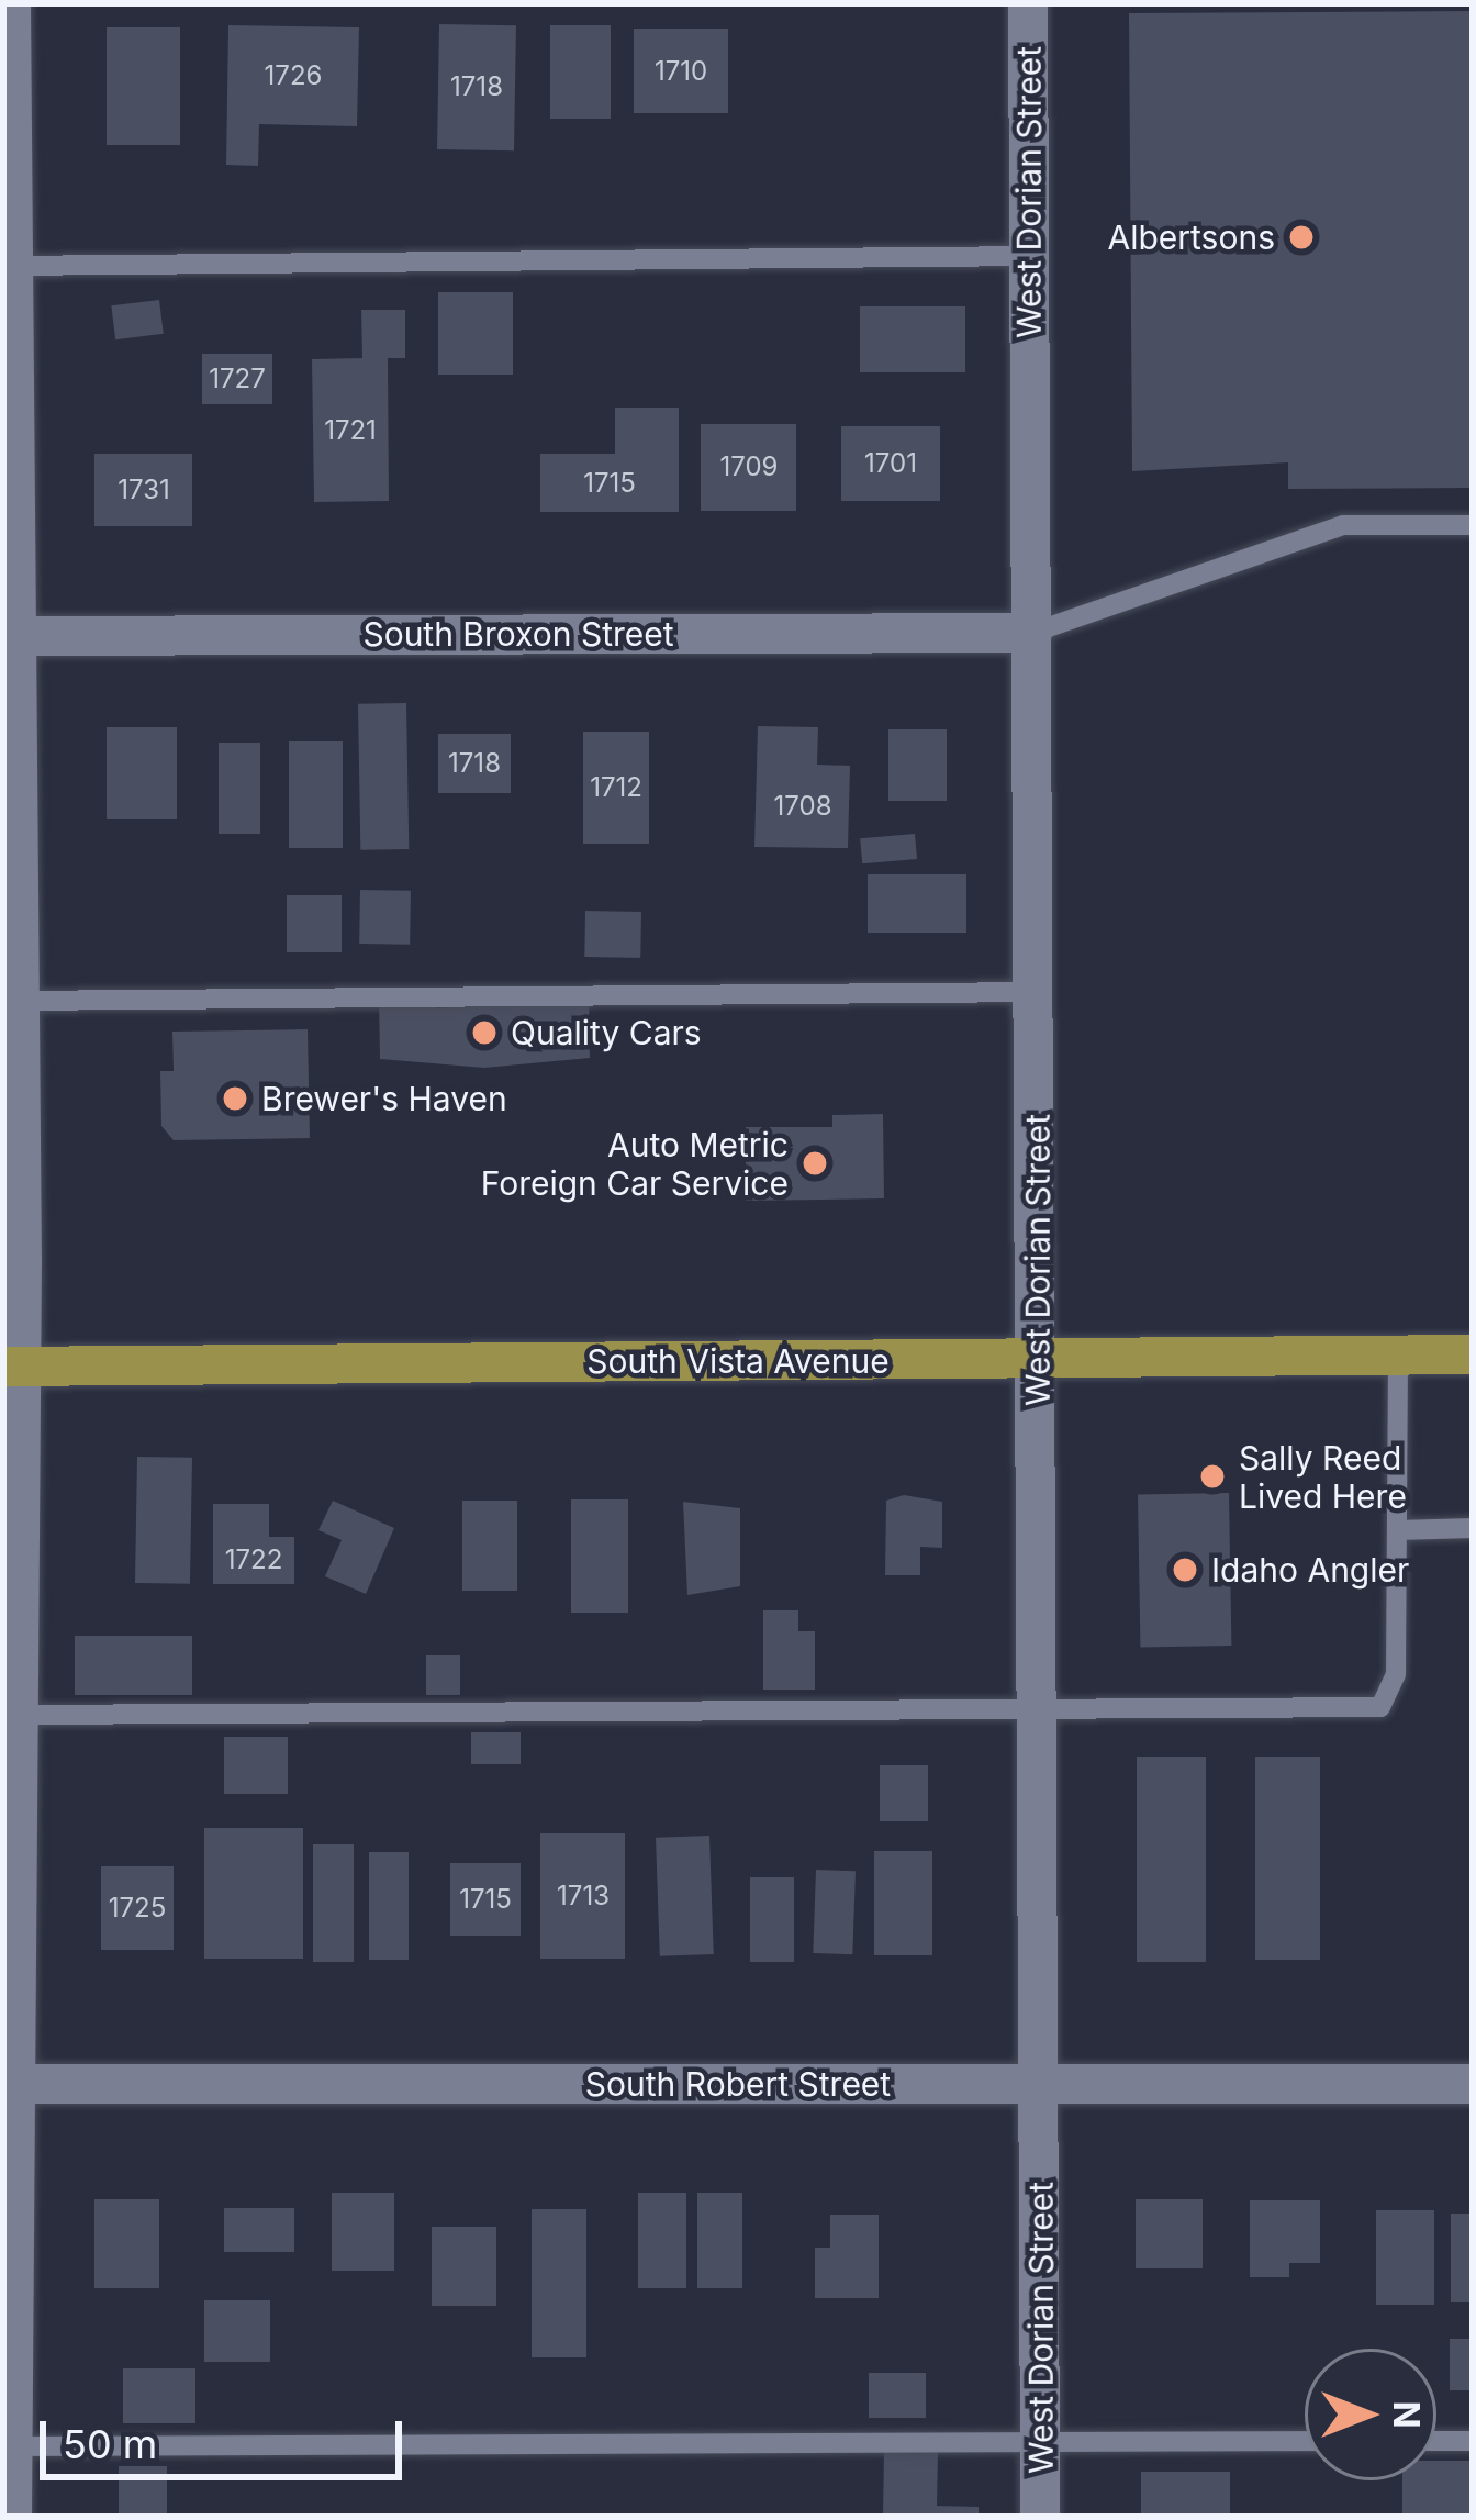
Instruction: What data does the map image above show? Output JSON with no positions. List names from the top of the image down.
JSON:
{
  "streets": {
    "main road": ["South Vista Avenue"],
    "street": ["West Dorian Street", "South Broxon Street", "South Robert Street"]
  },
  "crossings": [
    ["West Dorian Street", "South Broxon Street"],
    ["West Dorian Street", "South Vista Avenue"],
    ["West Dorian Street", "South Robert Street"]
  ],
  "places": [
    "Albertsons",
    "Quality Cars",
    "Brewer's Haven",
    "Auto Metric Foreign Car Service",
    "Sally Reed Lived Here",
    "Idaho Angler"
  ],
  "house_numbers": [
    "1710",
    "1726",
    "1718",
    "1727",
    "1721",
    "1701",
    "1709",
    "1715",
    "1731",
    "1718",
    "1712",
    "1708",
    "1722",
    "1713",
    "1715",
    "1725"
  ],
  "scale_bar": "50 m",
  "north": "right"
}
